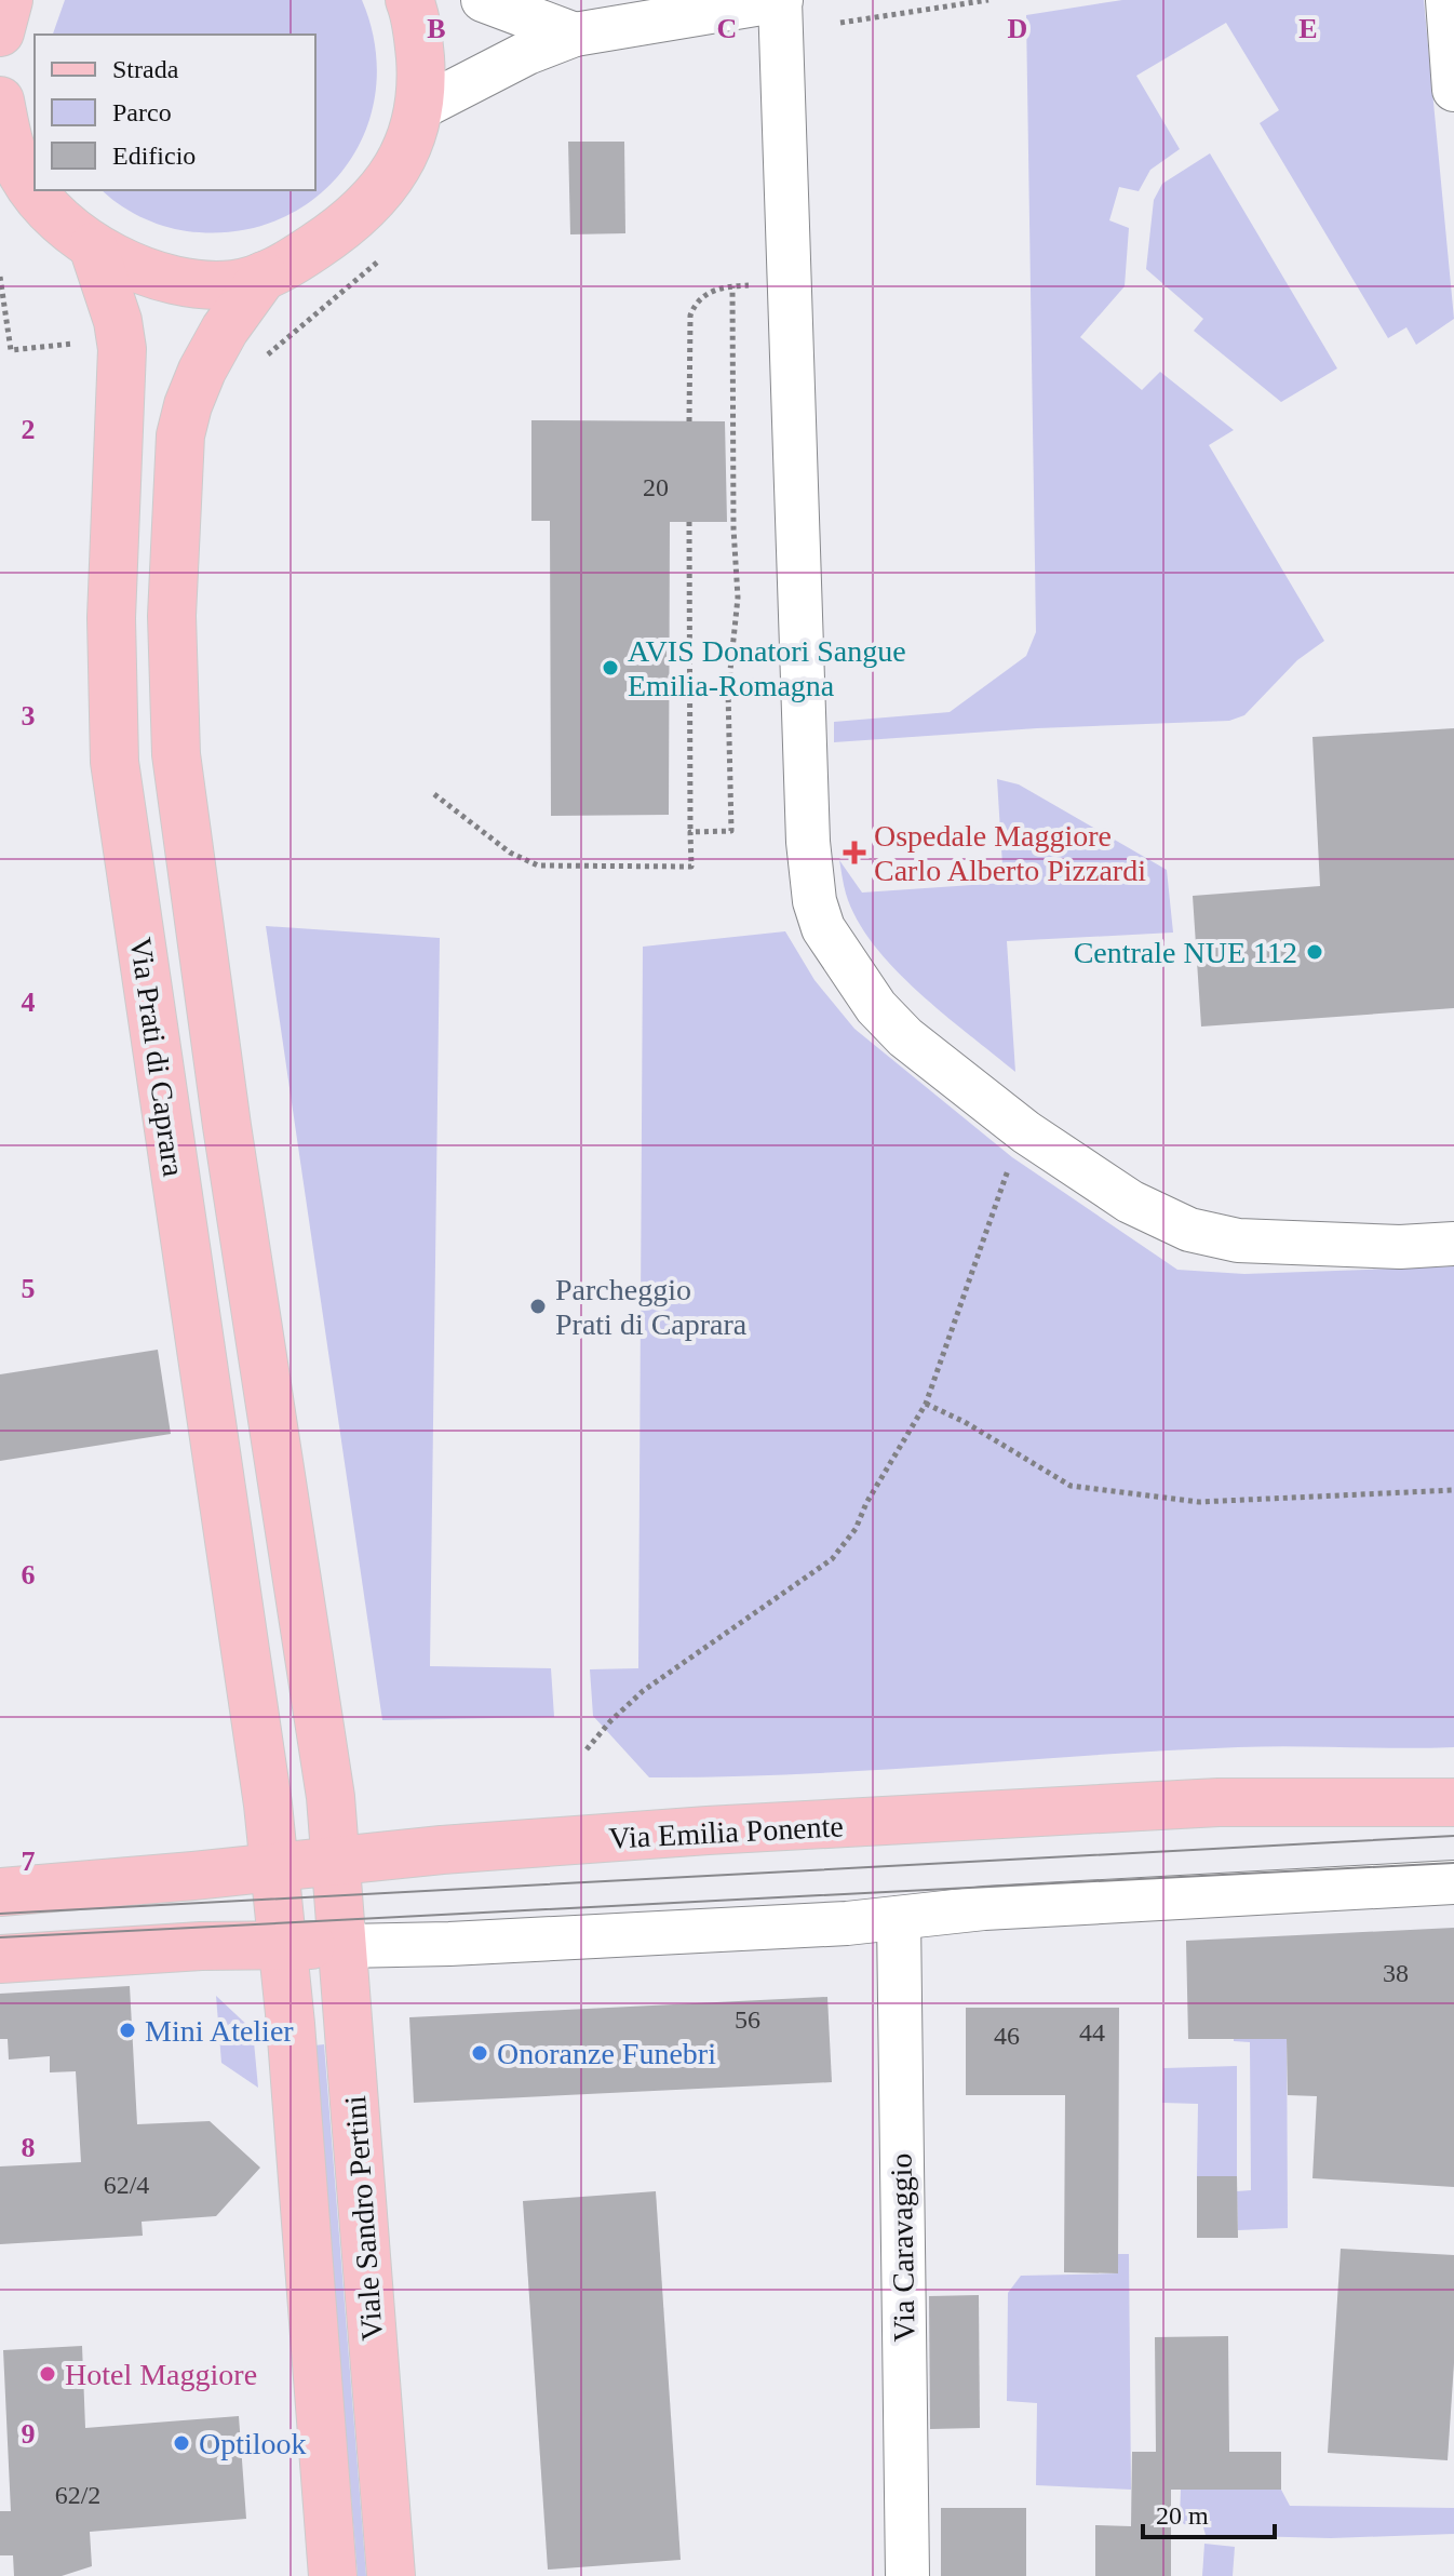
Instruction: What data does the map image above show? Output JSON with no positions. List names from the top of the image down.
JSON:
{
  "streets": {
    "main road": ["Via Prati di Caprara", "Via Emilia Ponente", "Viale Sandro Pertini"],
    "street": ["Via Caravaggio"]
  },
  "crossings": [
    ["Via Prati di Caprara", "Via Emilia Ponente"],
    ["Via Prati di Caprara", "Viale Sandro Pertini"],
    ["Via Emilia Ponente", "Viale Sandro Pertini"]
  ],
  "places": {
    "other": [
      "AVIS Donatori Sangue Emilia-Romagna",
      "Centrale NUE 112",
      "Parcheggio Prati di Caprara",
      "Mini Atelier",
      "Onoranze Funebri",
      "Hotel Maggiore",
      "Optilook"
    ],
    "health": ["Ospedale Maggiore Carlo Alberto Pizzardi"]
  },
  "house_numbers": [
    "20",
    "38",
    "56",
    "44",
    "46",
    "62/4",
    "62/2"
  ],
  "legend": ["Strada", "Parco", "Edificio"],
  "scale_bar": "20 m",
  "grid": {
    "columns": [
      "B",
      "C",
      "D",
      "E"
    ],
    "rows": [
      "2",
      "3",
      "4",
      "5",
      "6",
      "7",
      "8",
      "9"
    ]
  }
}
